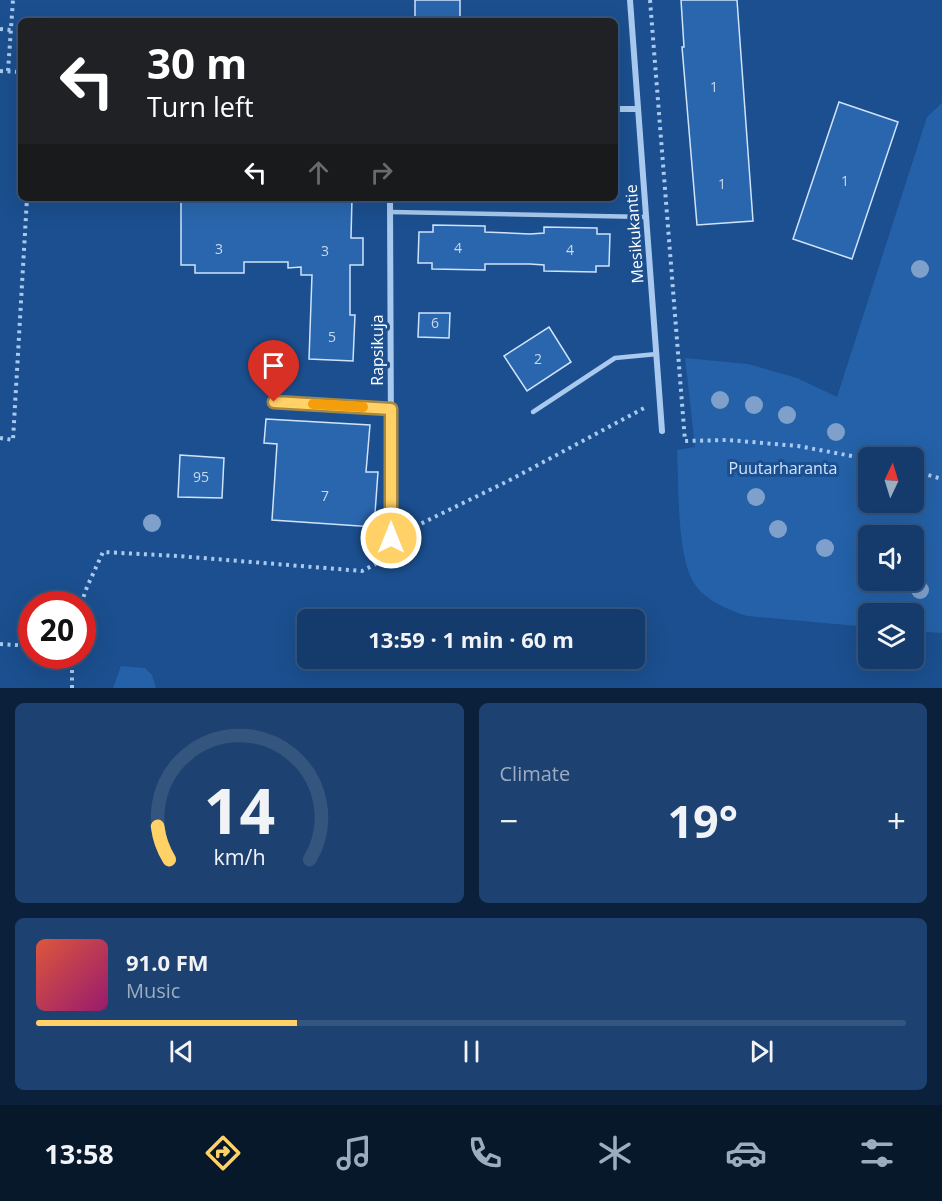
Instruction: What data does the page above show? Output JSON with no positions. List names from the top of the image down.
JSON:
{
  "streets": {
    "street": ["Mesikukantie", "Rapsikuja"]
  },
  "parks": ["Puutarharanta"],
  "house_numbers": [
    "1",
    "1",
    "1",
    "4",
    "3",
    "4",
    "3",
    "6",
    "5",
    "2",
    "95",
    "7"
  ],
  "north": "top",
  "page": {
    "turn": ["30 m", "Turn left"],
    "limit": "20",
    "trip": "13:59 · 1 min · 60 m",
    "tile": "Climate",
    "heat": ["−", "19°", "+"],
    "song": ["91.0 FM", "Music"],
    "tabs": "13:58",
    "gauge": ["14", "km/h"]
  }
}
